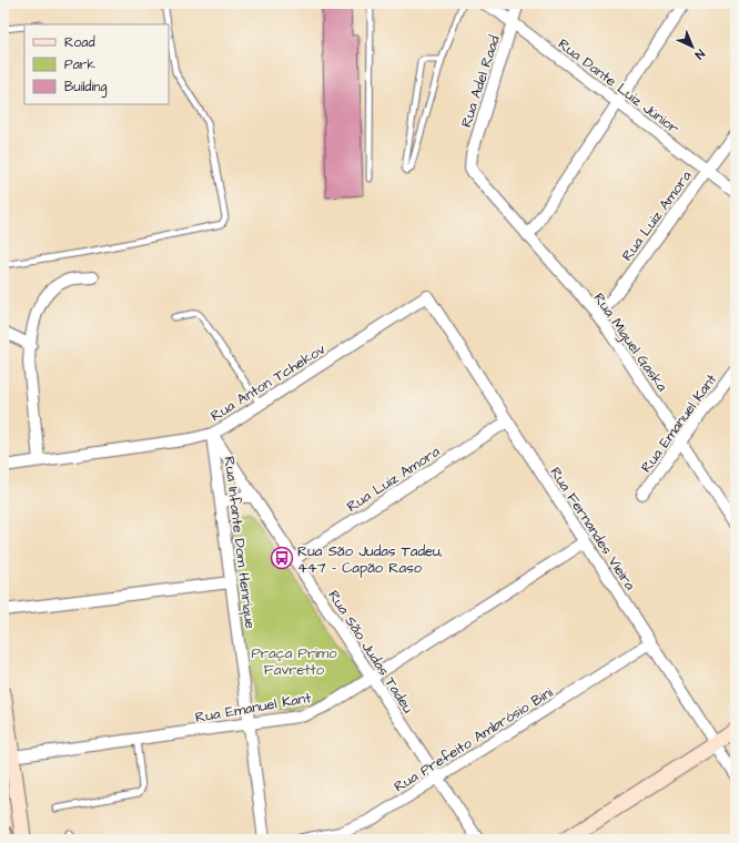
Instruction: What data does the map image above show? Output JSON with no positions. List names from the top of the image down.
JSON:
{
  "streets": {
    "street": [
      "Rua Adel Raad",
      "Rua Dante Luiz Júnior",
      "Rua Luiz Amora",
      "Rua Miguel Gaska",
      "Rua Anton Tchekov",
      "Rua Emanuel Kant",
      "Rua Fernandes Vieira",
      "Rua Infante Dom Henrique",
      "Rua São Judas Tadeu",
      "Rua Prefeito Ambrósio Bini"
    ]
  },
  "crossings": [
    ["Rua Adel Raad", "Rua Dante Luiz Júnior"],
    ["Rua Adel Raad", "Rua Miguel Gaska"],
    ["Rua Dante Luiz Júnior", "Rua Luiz Amora"],
    ["Rua Luiz Amora", "Rua Miguel Gaska"],
    ["Rua Luiz Amora", "Rua Fernandes Vieira"],
    ["Rua Luiz Amora", "Rua São Judas Tadeu"],
    ["Rua Miguel Gaska", "Rua Emanuel Kant"],
    ["Rua Anton Tchekov", "Rua Fernandes Vieira"],
    ["Rua Anton Tchekov", "Rua Infante Dom Henrique"],
    ["Rua Anton Tchekov", "Rua São Judas Tadeu"],
    ["Rua Emanuel Kant", "Rua Fernandes Vieira"],
    ["Rua Emanuel Kant", "Rua Infante Dom Henrique"],
    ["Rua Emanuel Kant", "Rua São Judas Tadeu"],
    ["Rua Fernandes Vieira", "Rua Prefeito Ambrósio Bini"],
    ["Rua Infante Dom Henrique", "Rua São Judas Tadeu"],
    ["Rua São Judas Tadeu", "Rua Prefeito Ambrósio Bini"]
  ],
  "parks": ["Praça Primo Favretto"],
  "places": {
    "bus stop": ["Rua São Judas Tadeu, 447 - Capão Raso"]
  },
  "legend": ["Road", "Park", "Building"],
  "north": "bottom right"
}
